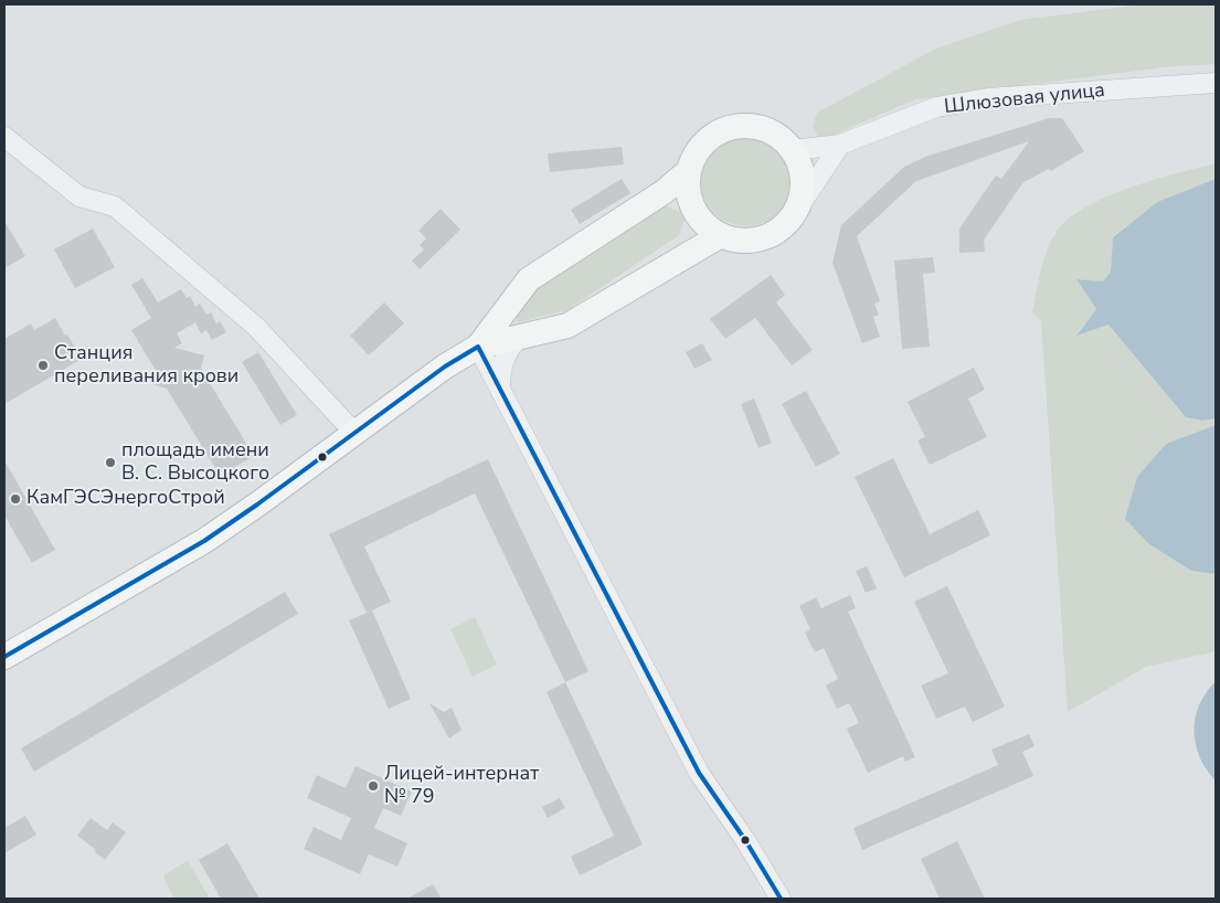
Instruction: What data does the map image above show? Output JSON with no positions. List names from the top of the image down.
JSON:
{
  "streets": {
    "street": ["Шлюзовая улица"]
  },
  "places": [
    "Станция переливания крови",
    "площадь имени В. С. Высоцкого",
    "КамГЭСЭнергоСтрой",
    "Лицей-интернат № 79"
  ]
}
